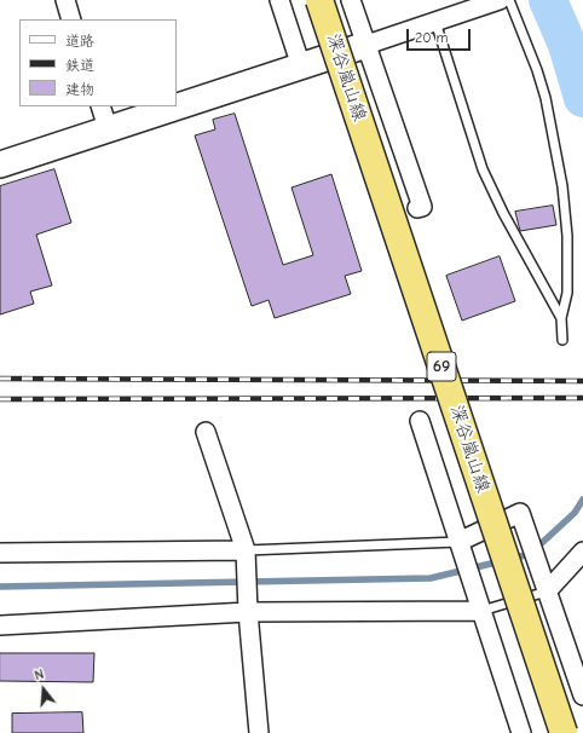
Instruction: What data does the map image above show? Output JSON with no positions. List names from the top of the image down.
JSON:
{
  "streets": {
    "main road": ["深谷嵐山線", "69"]
  },
  "legend": ["道路", "鉄道", "建物"],
  "scale_bar": "20 m",
  "north": "top"
}
